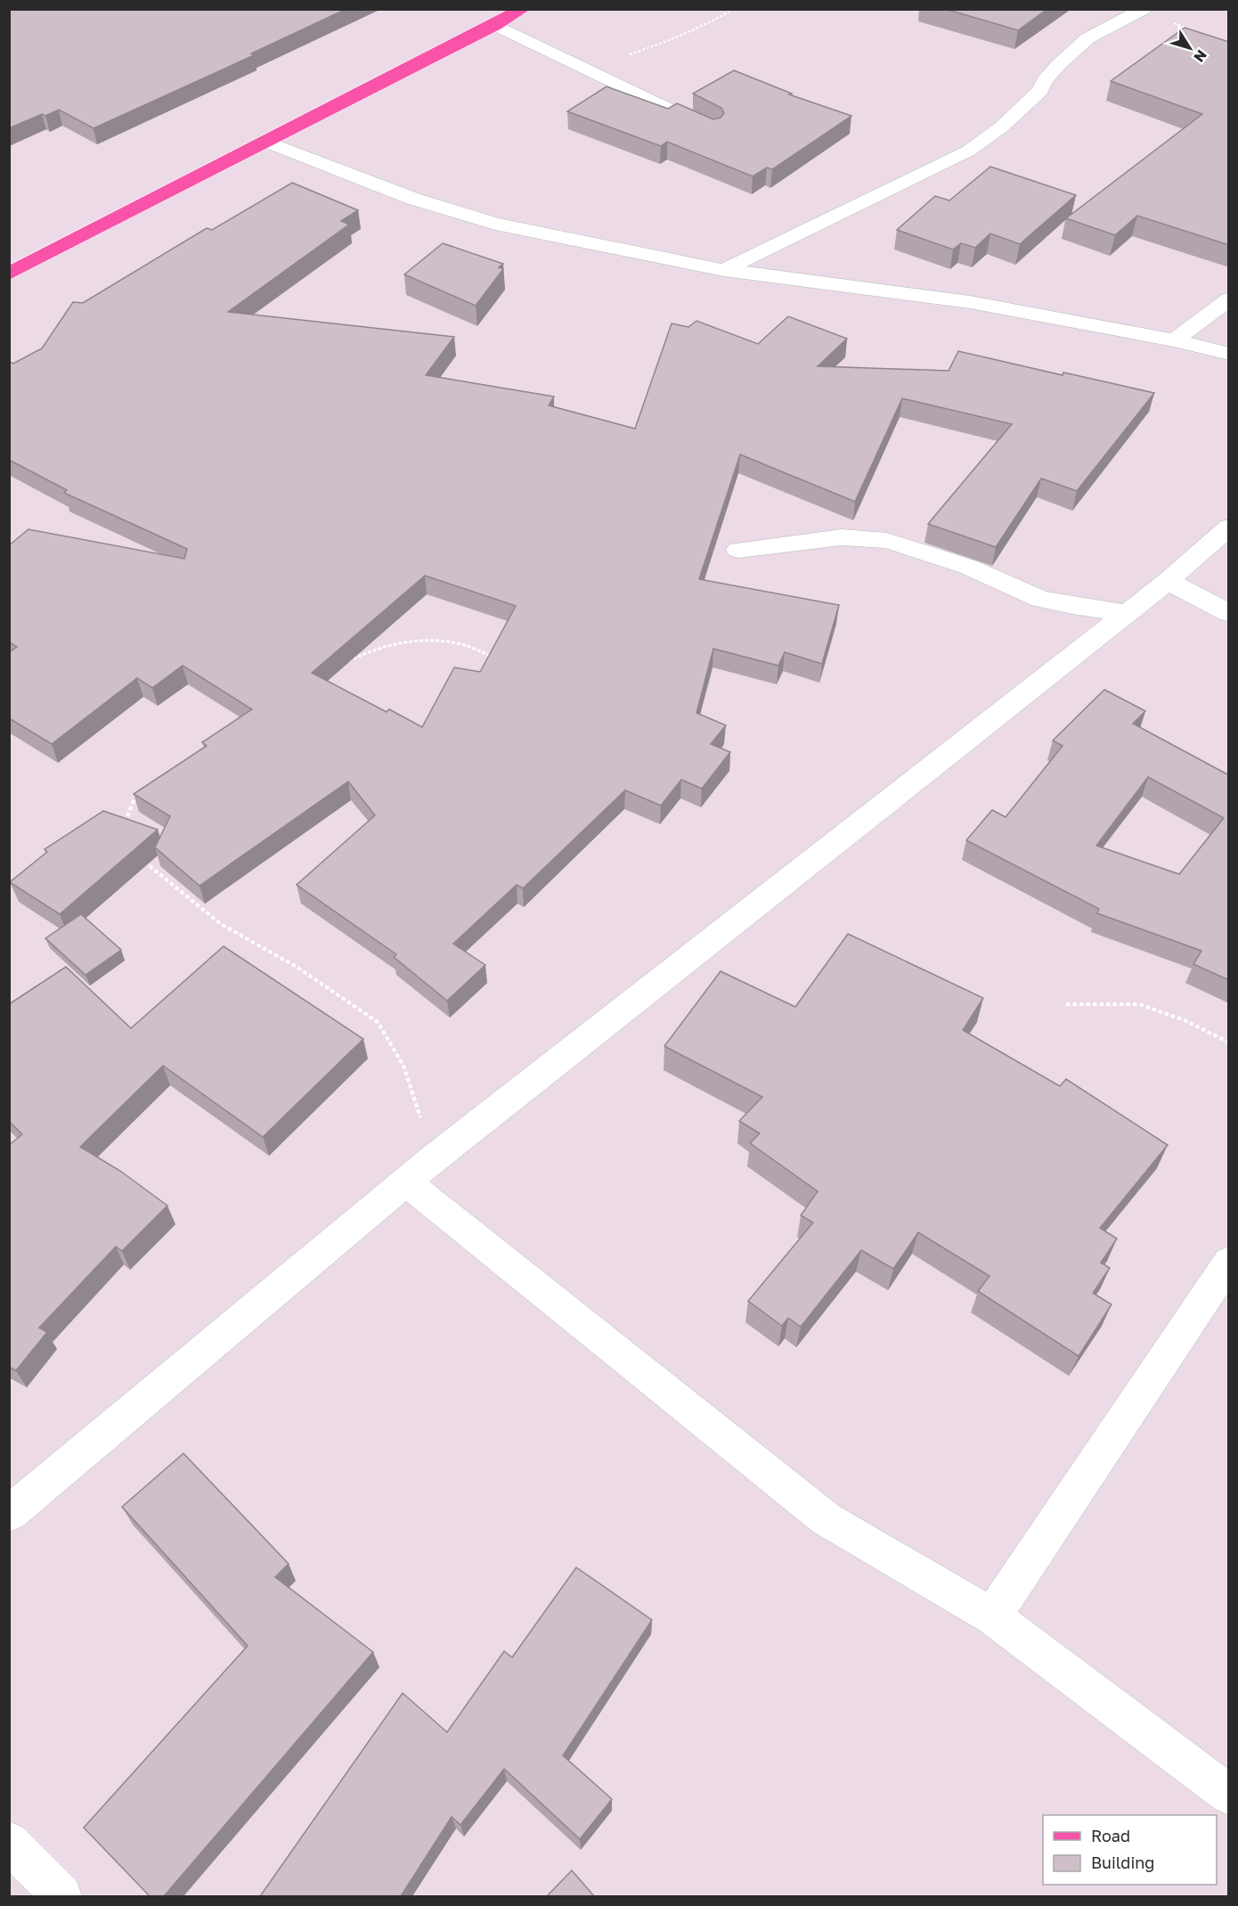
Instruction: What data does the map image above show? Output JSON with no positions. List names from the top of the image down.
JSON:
{
  "legend": ["Road", "Building"],
  "north": "bottom right"
}
